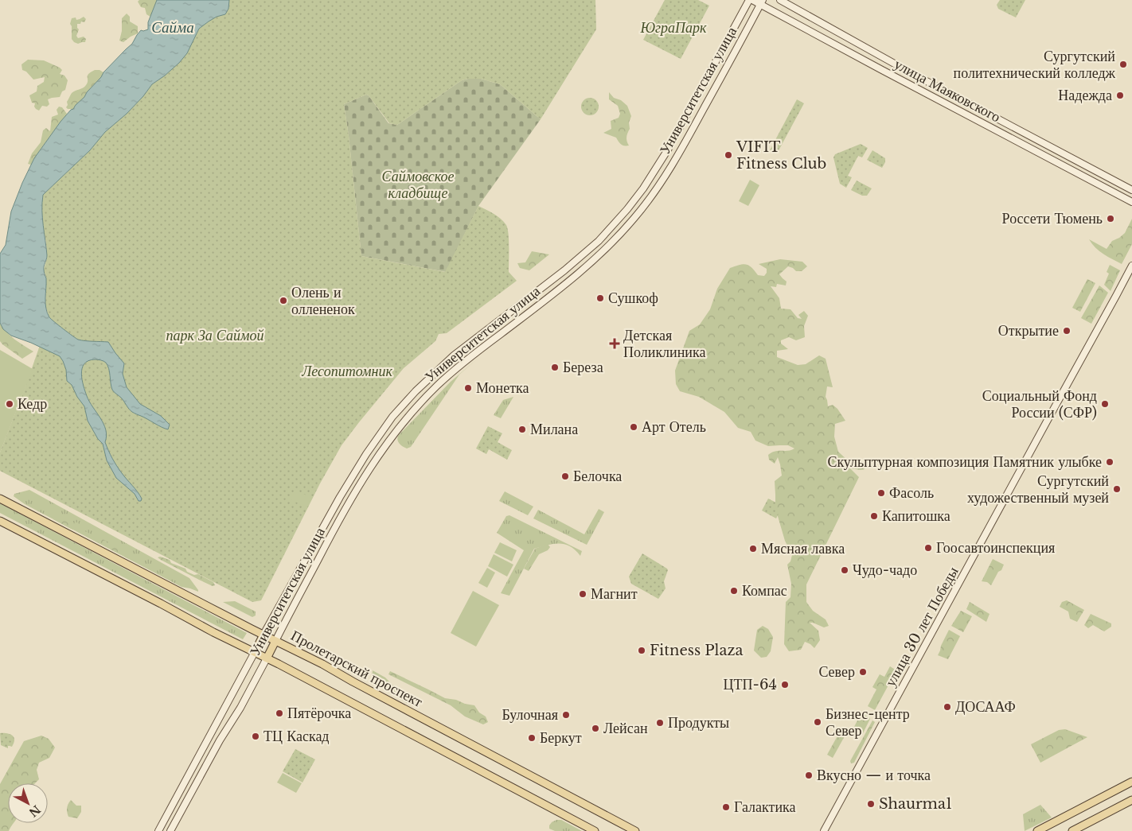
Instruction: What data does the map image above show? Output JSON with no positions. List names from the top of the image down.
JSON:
{
  "streets": {
    "main road": [
      "Университетская улица",
      "улица Маяковского",
      "улица 30 лет Победы",
      "Пролетарский проспект"
    ]
  },
  "crossings": [
    ["Университетская улица", "улица Маяковского"],
    ["Университетская улица", "Пролетарский проспект"]
  ],
  "water": ["Сайма"],
  "parks": [
    "ЮграПарк",
    "Саймовское кладбище",
    "парк За Саймой",
    "Лесопитомник"
  ],
  "places": {
    "other": [
      "Сургутский политехнический колледж",
      "Надежда",
      "VIFIT Fitness Club",
      "Россети Тюмень",
      "Сушкоф",
      "Олень и оллененок",
      "Открытие",
      "Береза",
      "Монетка",
      "Кедр",
      "Социальный Фонд России (СФР)",
      "Арт Отель",
      "Милана",
      "Скульптурная композиция Памятник улыбке",
      "Белочка",
      "Сургутский художественный музей",
      "Фасоль",
      "Капитошка",
      "Гоосавтоинспекция",
      "Мясная лавка",
      "Чудо-чадо",
      "Компас",
      "Магнит",
      "Fitness Plaza",
      "Север",
      "ЦТП-64",
      "ДОСААФ",
      "Пятёрочка",
      "Булочная",
      "Бизнес-центр Север",
      "Продукты",
      "Лейсан",
      "ТЦ Каскад",
      "Беркут",
      "Вкусно — и точка",
      "Shaurma1",
      "Галактика"
    ],
    "health": ["Детская Поликлиника"]
  },
  "north": "bottom right"
}
